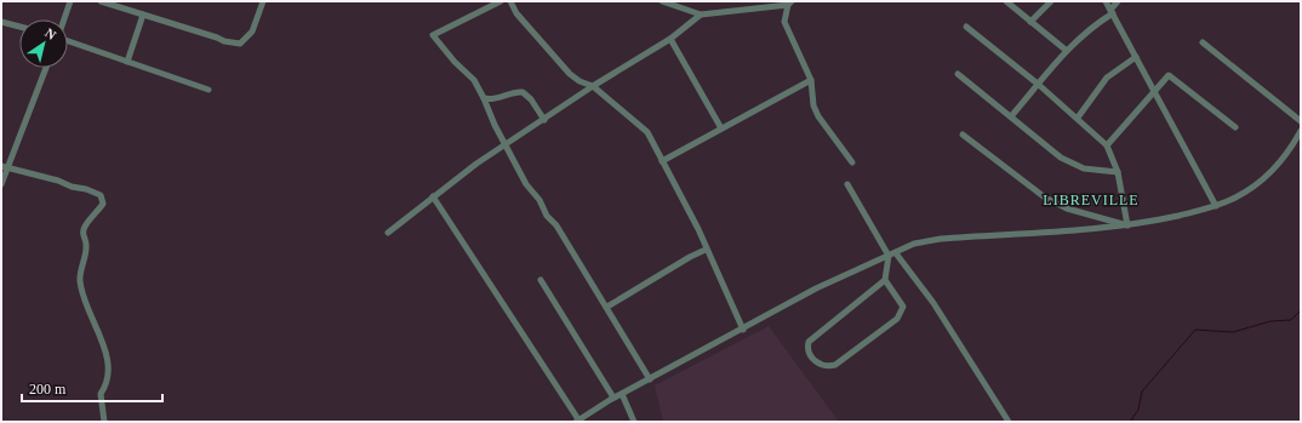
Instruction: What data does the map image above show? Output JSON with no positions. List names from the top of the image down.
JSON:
{
  "districts": ["LIBREVILLE"],
  "scale_bar": "200 m",
  "north": "top right"
}
